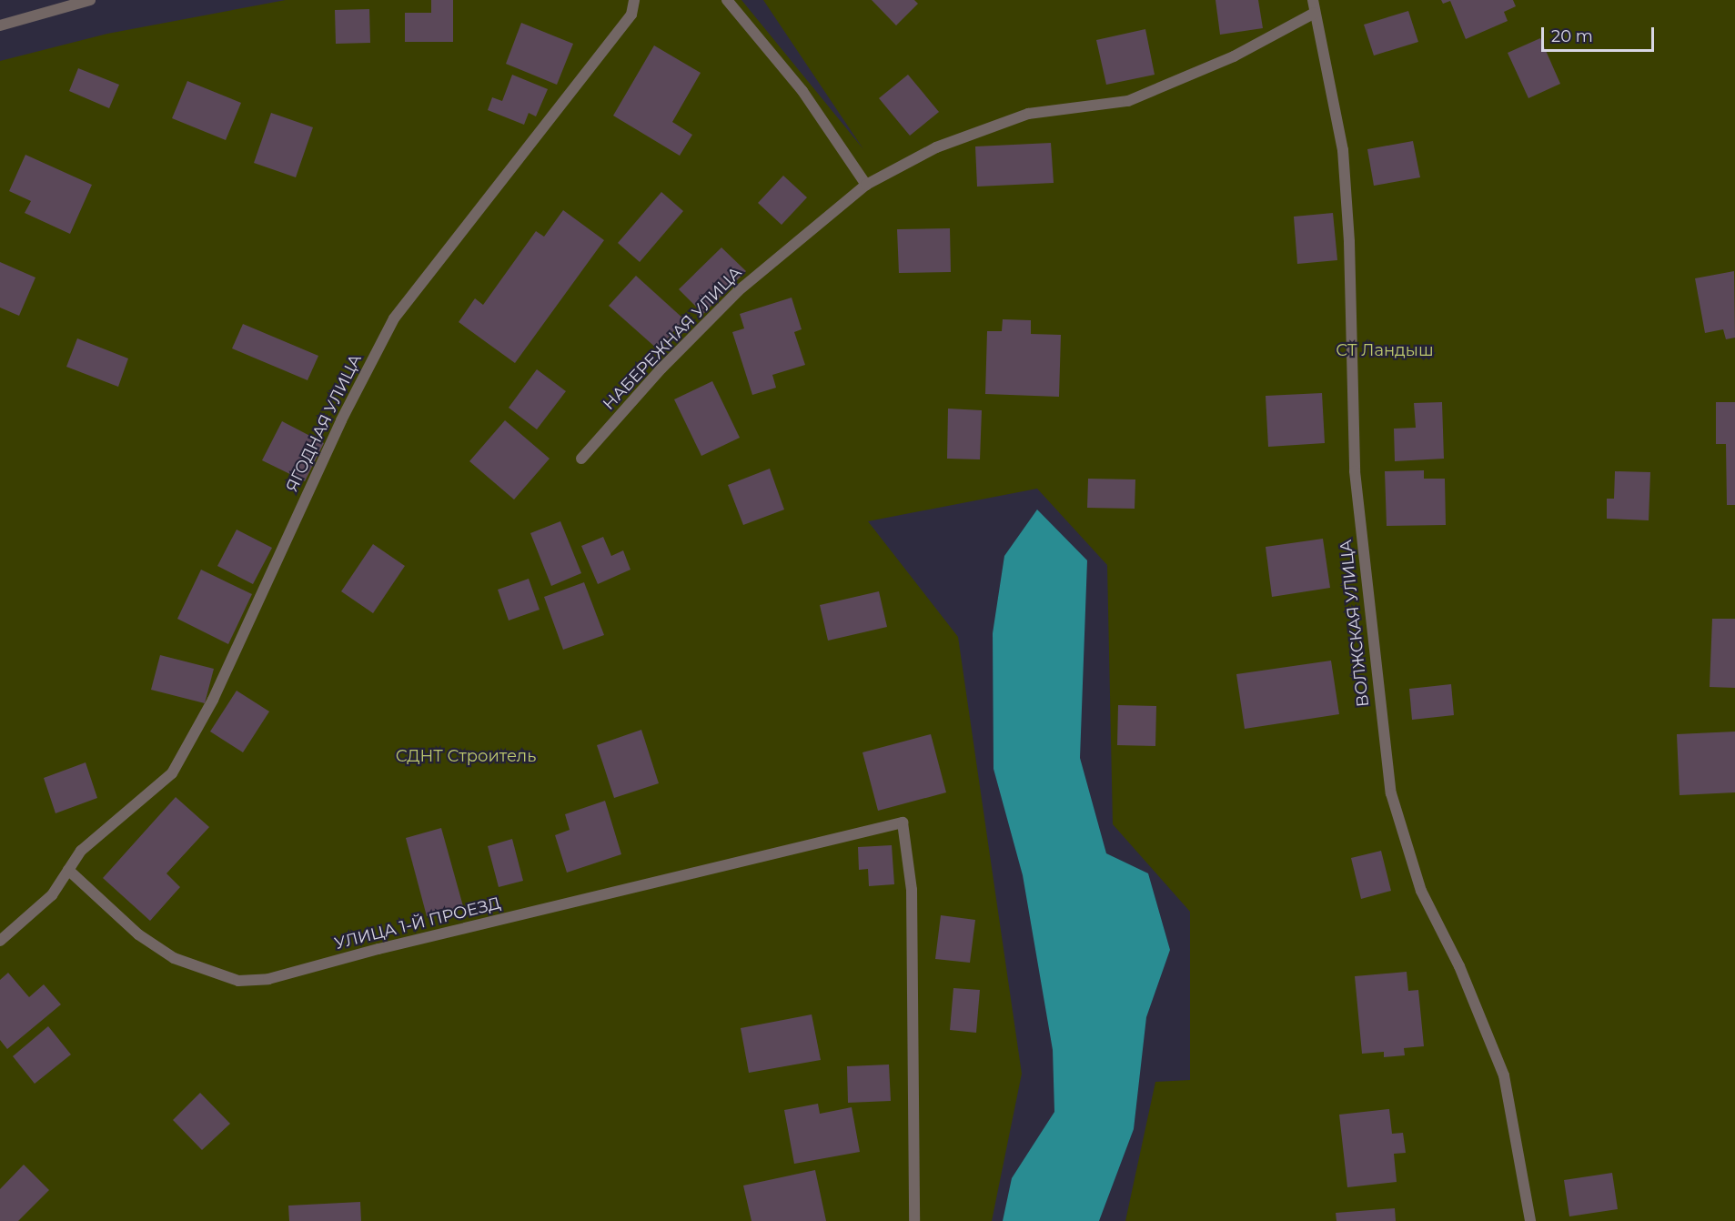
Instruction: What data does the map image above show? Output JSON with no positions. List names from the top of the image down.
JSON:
{
  "streets": {
    "street": [
      "НАБЕРЕЖНАЯ УЛИЦА",
      "ЯГОДНАЯ УЛИЦА",
      "ВОЛЖСКАЯ УЛИЦА",
      "УЛИЦА 1-Й ПРОЕЗД"
    ]
  },
  "crossings": [
    ["НАБЕРЕЖНАЯ УЛИЦА", "ВОЛЖСКАЯ УЛИЦА"],
    ["ЯГОДНАЯ УЛИЦА", "УЛИЦА 1-Й ПРОЕЗД"]
  ],
  "parks": ["СТ Ландыш", "СДНТ Строитель"],
  "scale_bar": "20 m"
}
